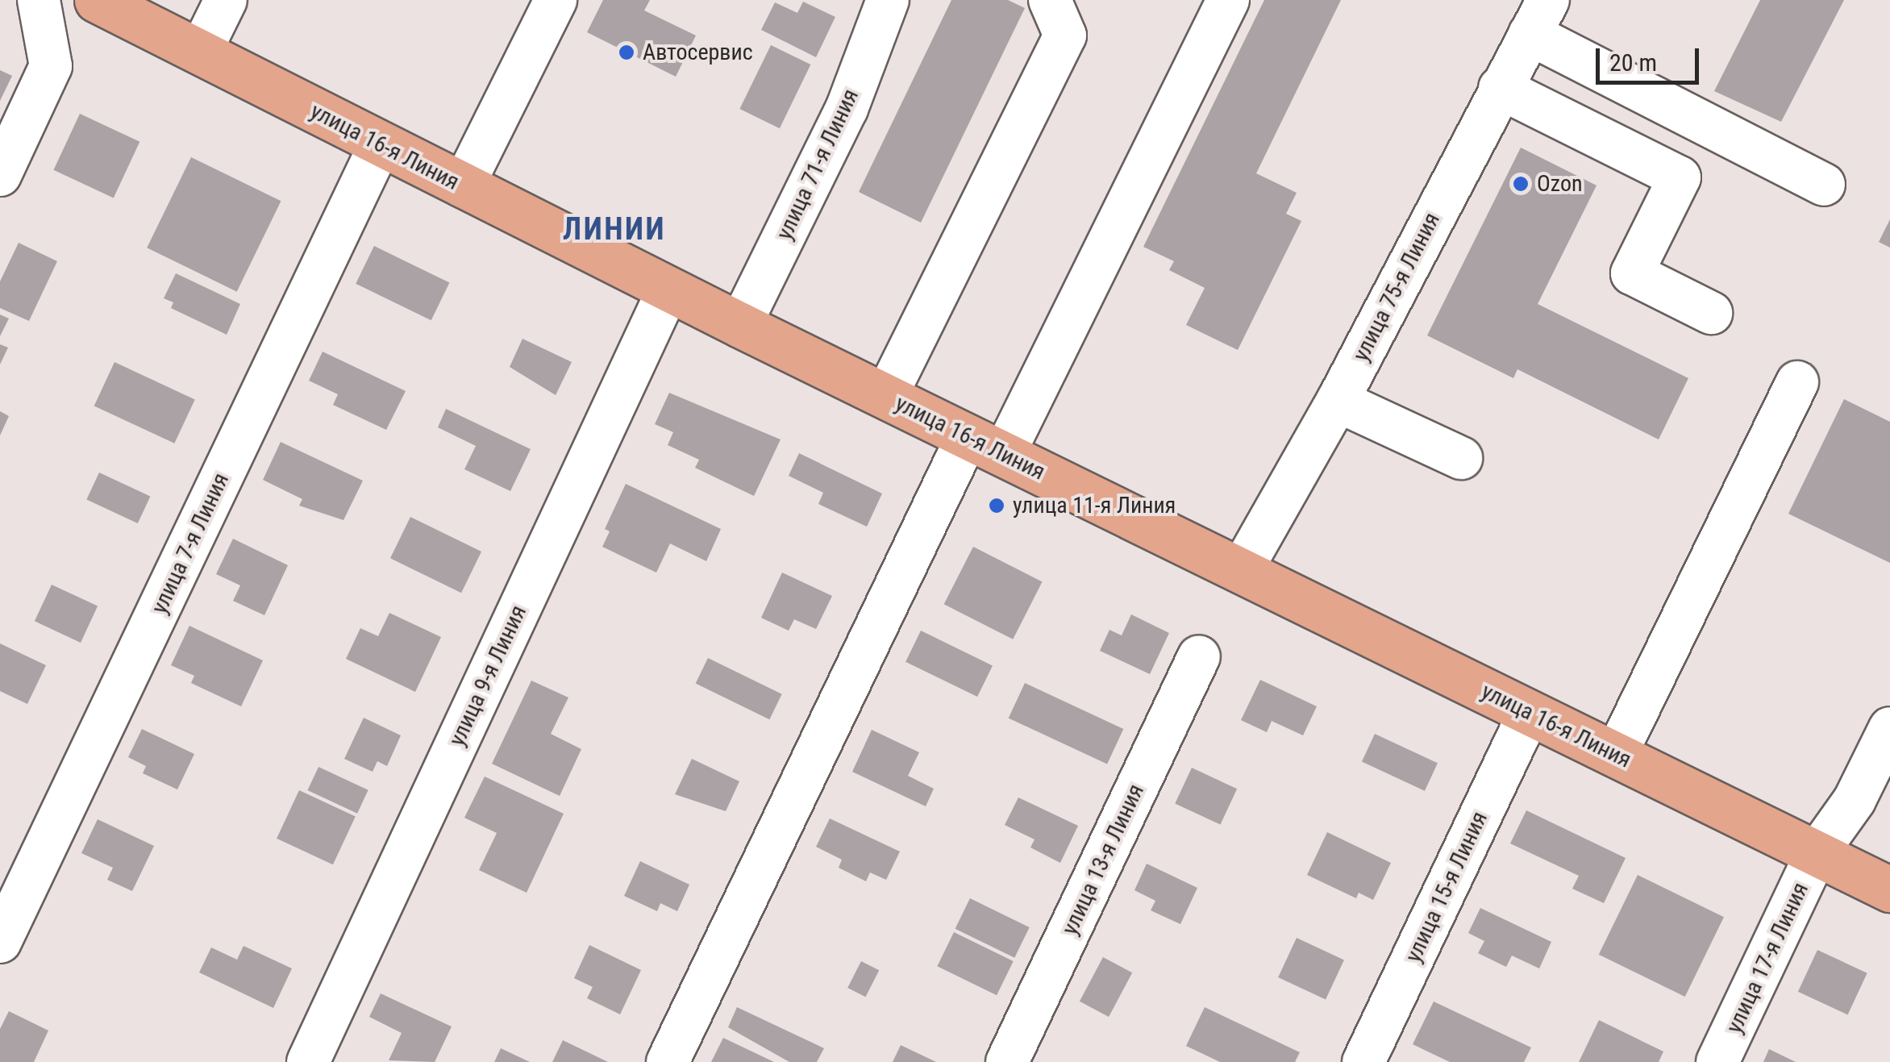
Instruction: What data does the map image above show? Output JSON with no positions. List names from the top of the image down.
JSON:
{
  "streets": {
    "main road": ["улица 16-я Линия"],
    "street": [
      "улица 71-я Линия",
      "улица 75-я Линия",
      "улица 7-я Линия",
      "улица 9-я Линия",
      "улица 13-я Линия",
      "улица 15-я Линия",
      "улица 17-я Линия"
    ]
  },
  "crossings": [
    ["улица 16-я Линия", "улица 71-я Линия"],
    ["улица 16-я Линия", "улица 75-я Линия"],
    ["улица 16-я Линия", "улица 7-я Линия"],
    ["улица 16-я Линия", "улица 9-я Линия"],
    ["улица 16-я Линия", "улица 15-я Линия"],
    ["улица 16-я Линия", "улица 17-я Линия"]
  ],
  "districts": ["ЛИНИИ"],
  "places": ["Автосервис", "Ozon", "улица 11-я Линия"],
  "scale_bar": "20 m"
}
